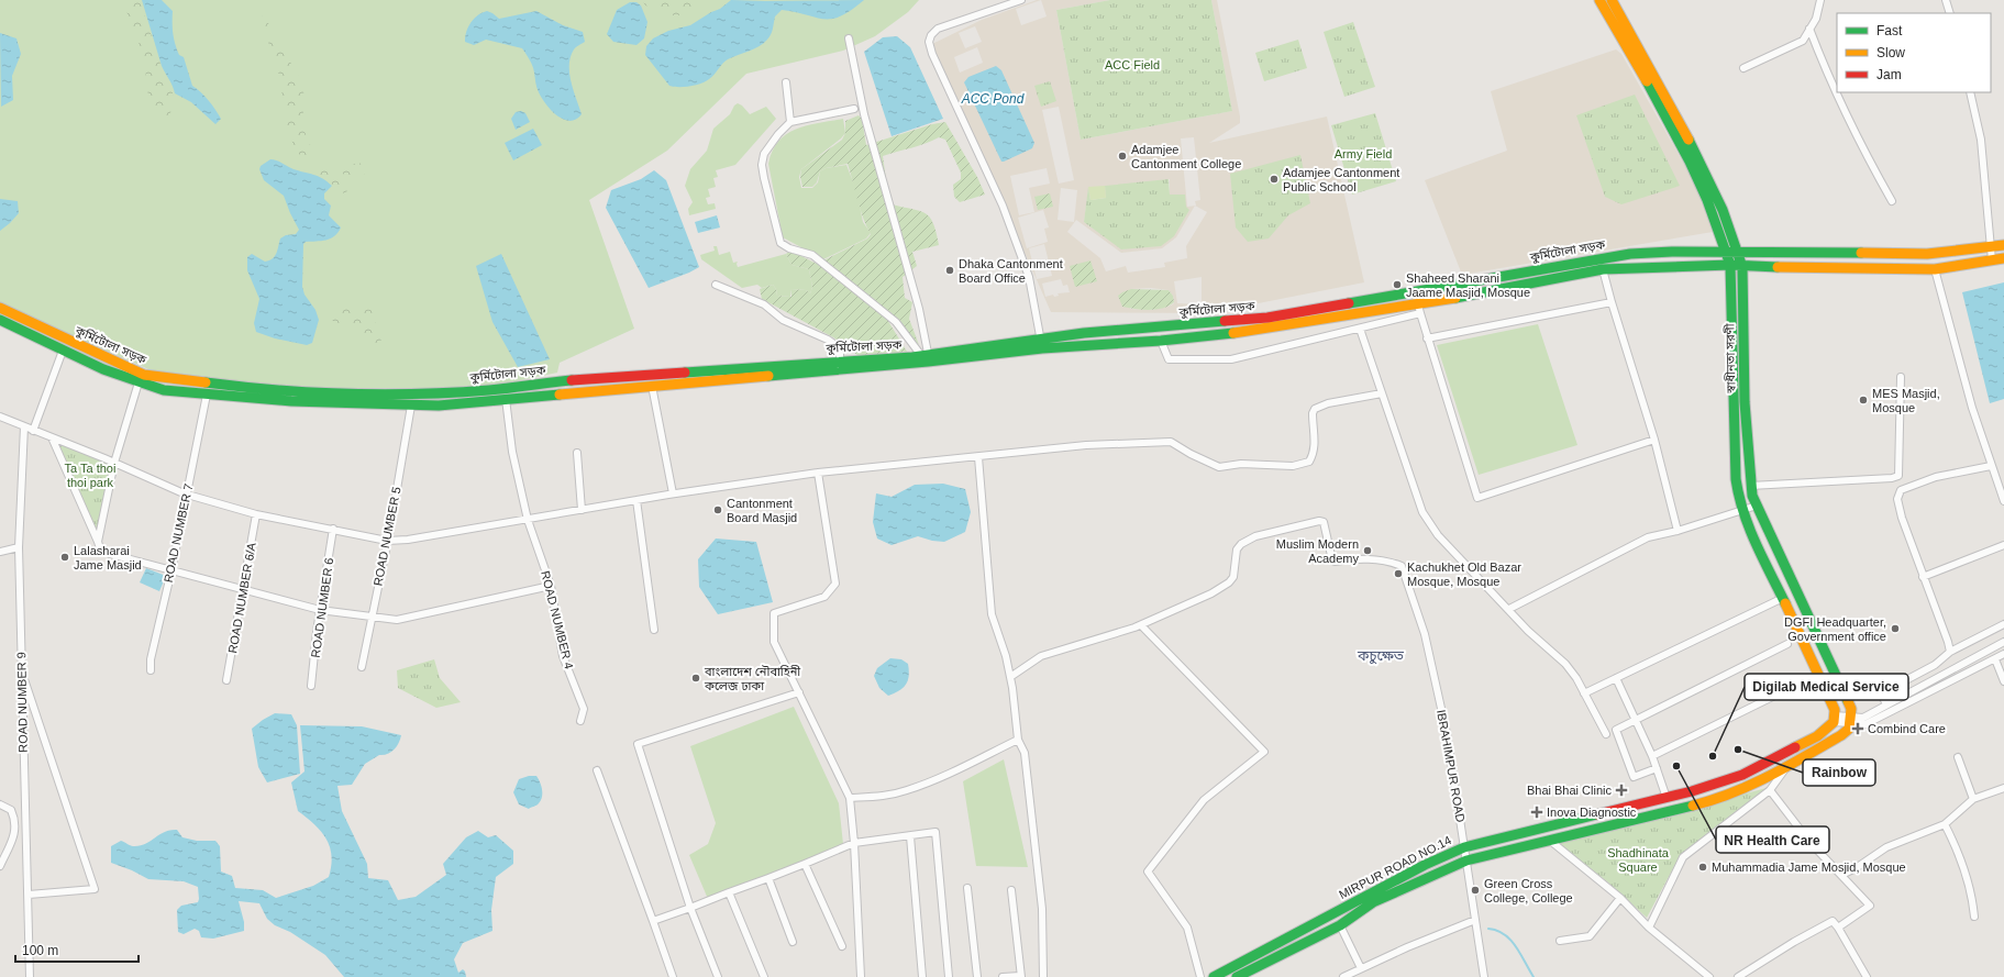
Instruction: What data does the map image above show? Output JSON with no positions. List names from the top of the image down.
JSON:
{
  "streets": {
    "main road": ["কুর্মিটোলা সড়ক", "স্বাধীনতা সরণী", "MIRPUR ROAD NO.14"],
    "street": [
      "ROAD NUMBER 7",
      "ROAD NUMBER 5",
      "ROAD NUMBER 6/A",
      "ROAD NUMBER 6",
      "ROAD NUMBER 4",
      "ROAD NUMBER 9",
      "IBRAHIMPUR ROAD"
    ]
  },
  "crossings": [
    ["কুর্মিটোলা সড়ক", "স্বাধীনতা সরণী"],
    ["কুর্মিটোলা সড়ক", "ROAD NUMBER 7"],
    ["কুর্মিটোলা সড়ক", "ROAD NUMBER 5"],
    ["কুর্মিটোলা সড়ক", "ROAD NUMBER 4"],
    ["স্বাধীনতা সরণী", "MIRPUR ROAD NO.14"],
    ["IBRAHIMPUR ROAD", "MIRPUR ROAD NO.14"]
  ],
  "districts": ["কচুক্ষেত"],
  "water": ["ACC Pond"],
  "parks": [
    "ACC Field",
    "Army Field",
    "Ta Ta thoi thoi park",
    "Shadhinata Square"
  ],
  "places": {
    "other": [
      "Adamjee Cantonment College",
      "Adamjee Cantonment Public School",
      "Dhaka Cantonment Board Office",
      "Shaheed Sharani Jaame Masjid, Mosque",
      "MES Masjid, Mosque",
      "Cantonment Board Masjid",
      "Muslim Modern Academy",
      "Lalasharai Jame Masjid",
      "Kachukhet Old Bazar Mosque, Mosque",
      "DGFI Headquarter, Government office",
      "বাংলাদেশ নৌবাহিনী কলেজ ঢাকা",
      "Rainbow",
      "Digilab Medical Service",
      "NR Health Care",
      "Muhammadia Jame Mosjid, Mosque",
      "Green Cross College, College"
    ],
    "health": ["Combind Care", "Bhai Bhai Clinic", "Inova Diagnostic"]
  },
  "legend": ["Fast", "Slow", "Jam"],
  "scale_bar": "100 m"
}
